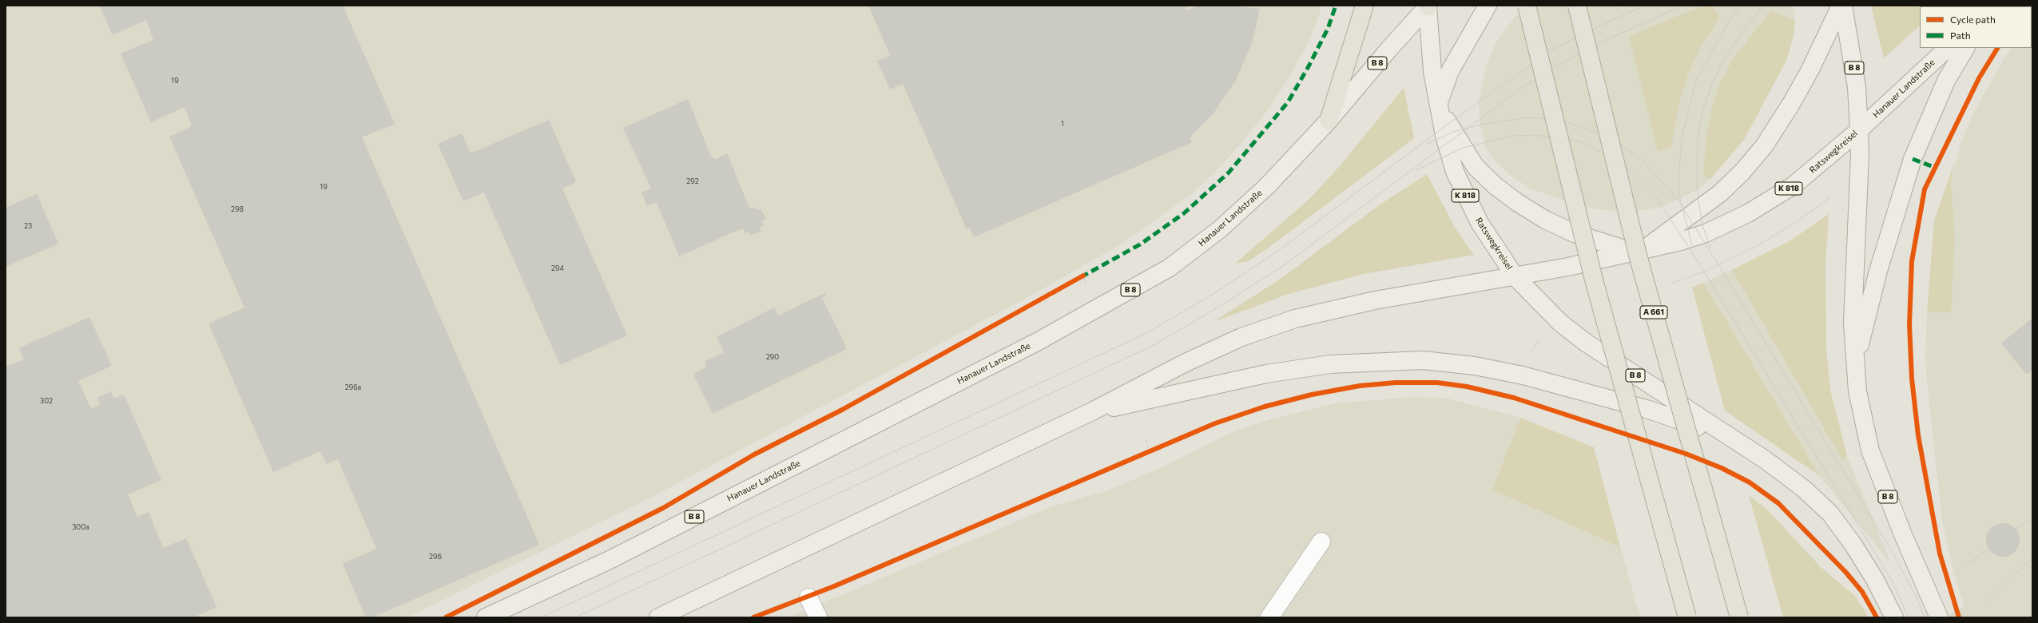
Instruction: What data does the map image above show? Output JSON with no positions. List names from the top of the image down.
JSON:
{
  "streets": {
    "highway": ["A 661"],
    "main road": [
      "B 8",
      "Hanauer Landstraße",
      "Ratswegkreisel",
      "K 818"
    ]
  },
  "crossings": [
    ["B 8", "Hanauer Landstraße"],
    ["B 8", "Ratswegkreisel"],
    ["Hanauer Landstraße", "Ratswegkreisel"]
  ],
  "house_numbers": [
    "19",
    "1",
    "292",
    "19",
    "298",
    "23",
    "294",
    "290",
    "296a",
    "302",
    "300a",
    "296"
  ],
  "legend": ["Cycle path", "Path"]
}
